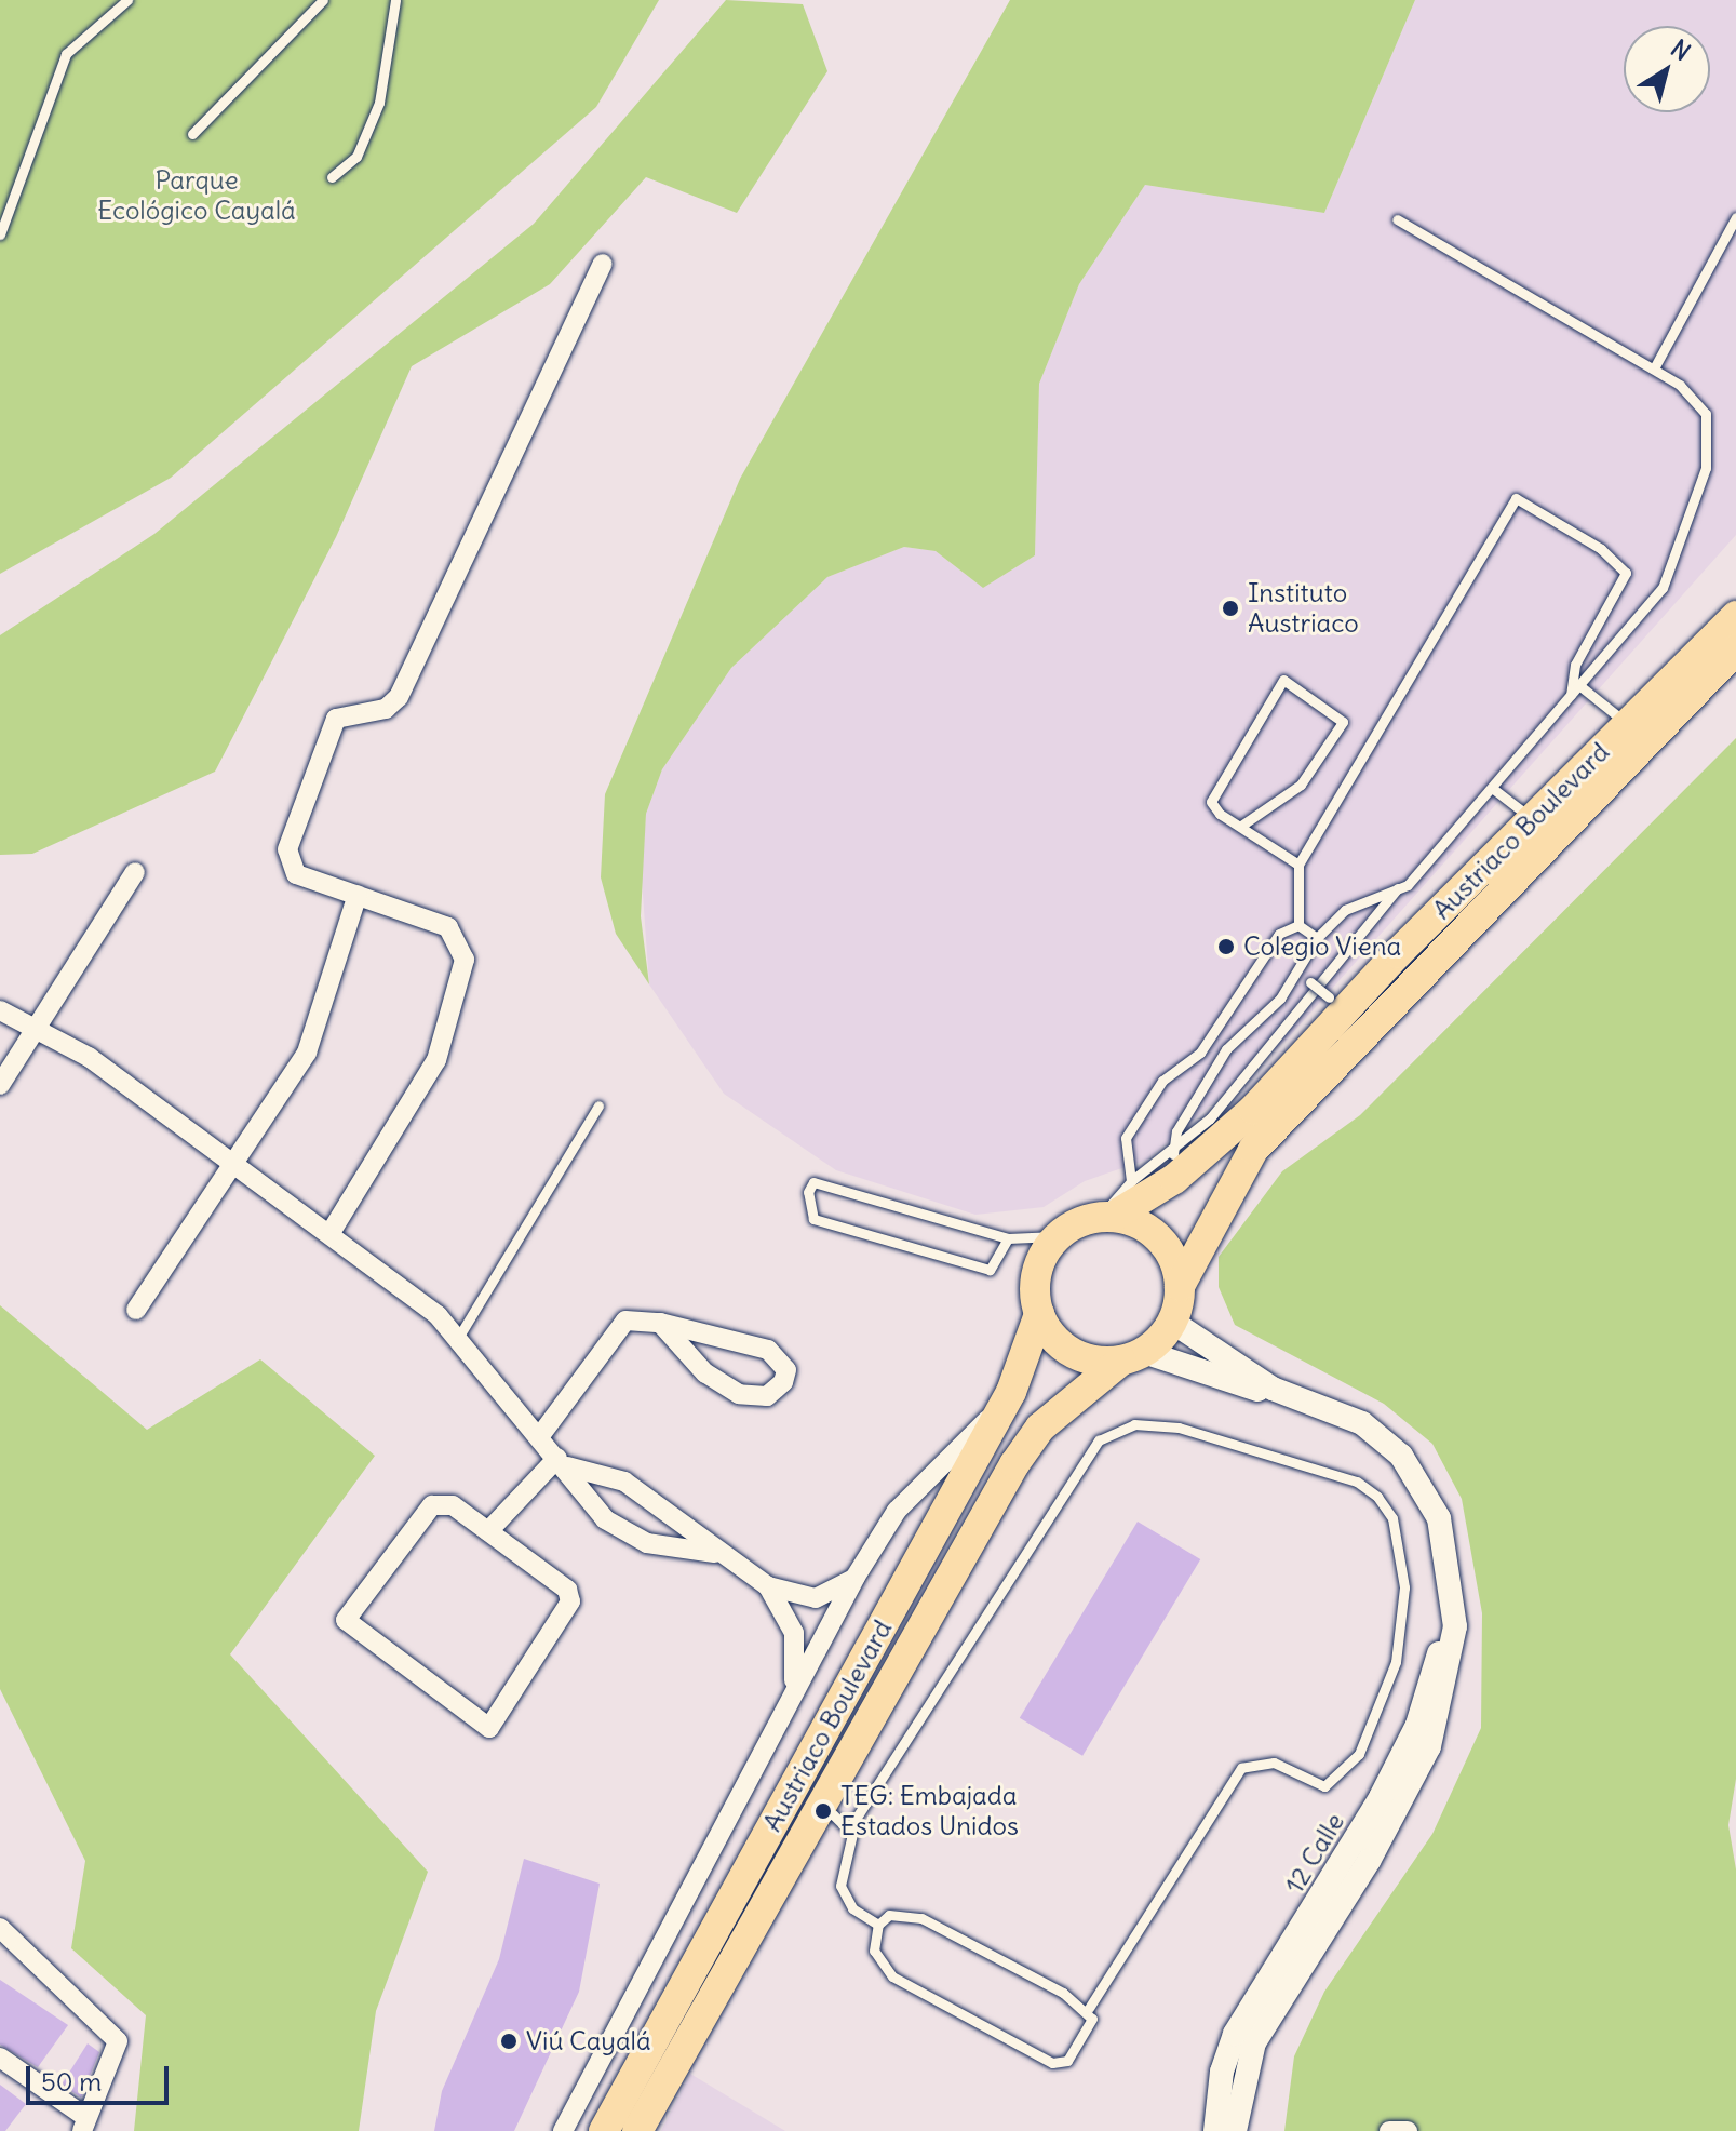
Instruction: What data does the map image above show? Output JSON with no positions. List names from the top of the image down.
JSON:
{
  "streets": {
    "main road": ["Austriaco Boulevard"],
    "street": ["12 Calle"]
  },
  "crossings": [
    ["Austriaco Boulevard", "12 Calle"]
  ],
  "parks": ["Parque Ecológico Cayalá"],
  "places": [
    "Instituto Austriaco",
    "Colegio Viena",
    "TEG: Embajada Estados Unidos",
    "Viú Cayalá"
  ],
  "scale_bar": "50 m",
  "north": "top right"
}
